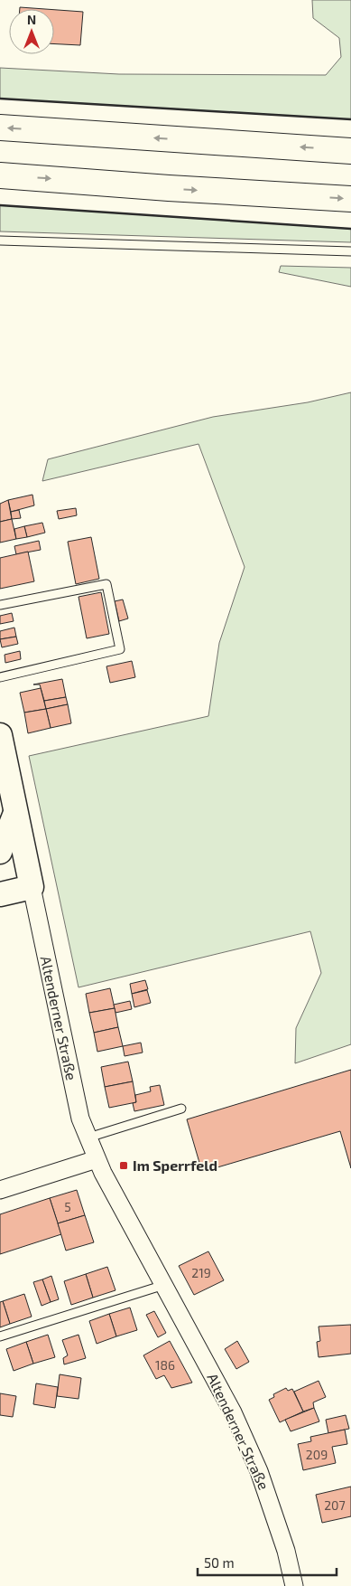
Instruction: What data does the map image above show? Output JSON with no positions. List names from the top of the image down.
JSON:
{
  "streets": {
    "main road": ["Altenderner Straße"]
  },
  "places": {
    "transit": ["Im Sperrfeld"]
  },
  "house_numbers": [
    "5",
    "219",
    "186",
    "209",
    "207"
  ],
  "scale_bar": "50 m",
  "north": "top"
}
